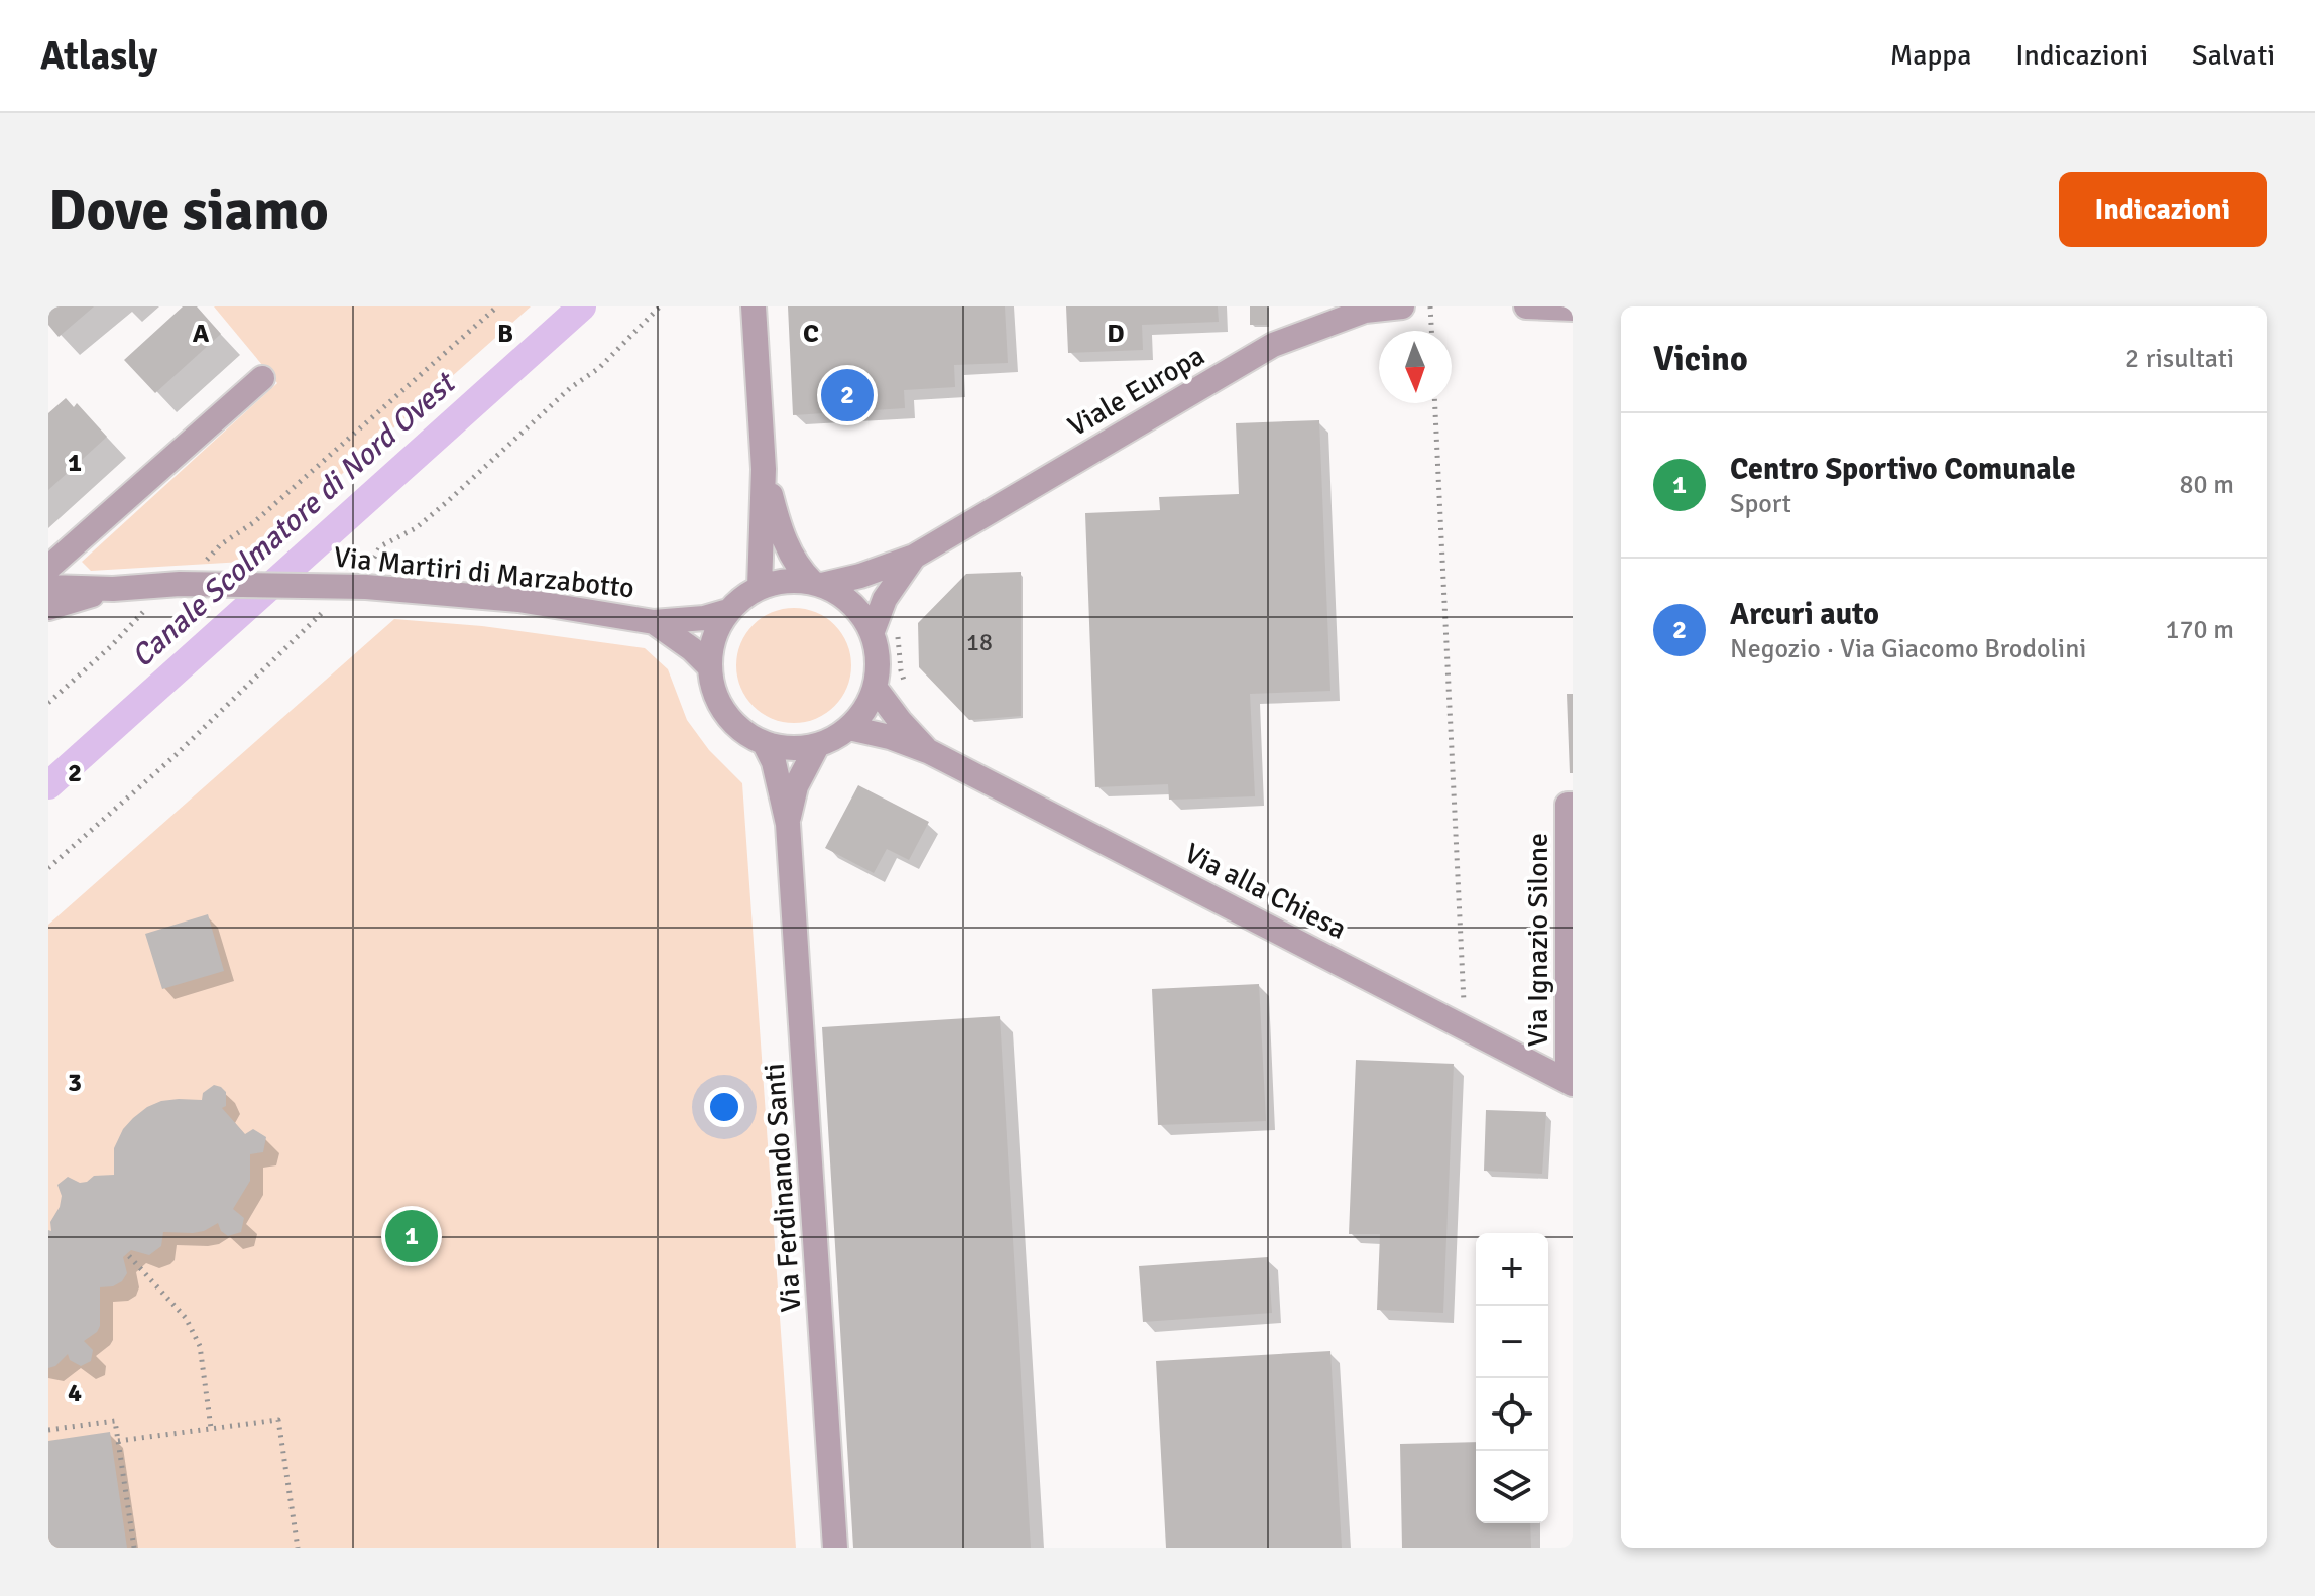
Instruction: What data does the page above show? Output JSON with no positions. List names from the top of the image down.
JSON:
{
  "streets": {
    "street": [
      "Viale Europa",
      "Via Martiri di Marzabotto",
      "Via alla Chiesa",
      "Via Ignazio Silone",
      "Via Ferdinando Santi"
    ]
  },
  "crossings": [
    ["Viale Europa", "Via Martiri di Marzabotto"],
    ["Viale Europa", "Via alla Chiesa"],
    ["Viale Europa", "Via Ferdinando Santi"],
    ["Via Martiri di Marzabotto", "Via alla Chiesa"],
    ["Via Martiri di Marzabotto", "Via Ferdinando Santi"],
    ["Via alla Chiesa", "Via Ignazio Silone"],
    ["Via alla Chiesa", "Via Ferdinando Santi"]
  ],
  "water": ["Canale Scolmatore di Nord Ovest"],
  "house_numbers": ["18"],
  "north": "bottom",
  "page": {
    "header": "Atlasly",
    "nav": ["Mappa", "Indicazioni", "Salvati"],
    "buttons": "Indicazioni",
    "title": "Dove siamo",
    "heading": ["Vicino", "2 risultati"],
    "pins": ["2", "1"],
    "list": [
      {
        "mark": "1",
        "name": "Centro Sportivo Comunale",
        "note": "Sport",
        "value": "80 m"
      },
      {
        "mark": "2",
        "name": "Arcuri auto",
        "note": "Negozio · Via Giacomo Brodolini",
        "value": "170 m"
      }
    ],
    "map_buttons": ["+", "−"]
  },
  "grid": {
    "columns": [
      "A",
      "B",
      "C",
      "D"
    ],
    "rows": [
      "1",
      "2",
      "3",
      "4"
    ]
  }
}
